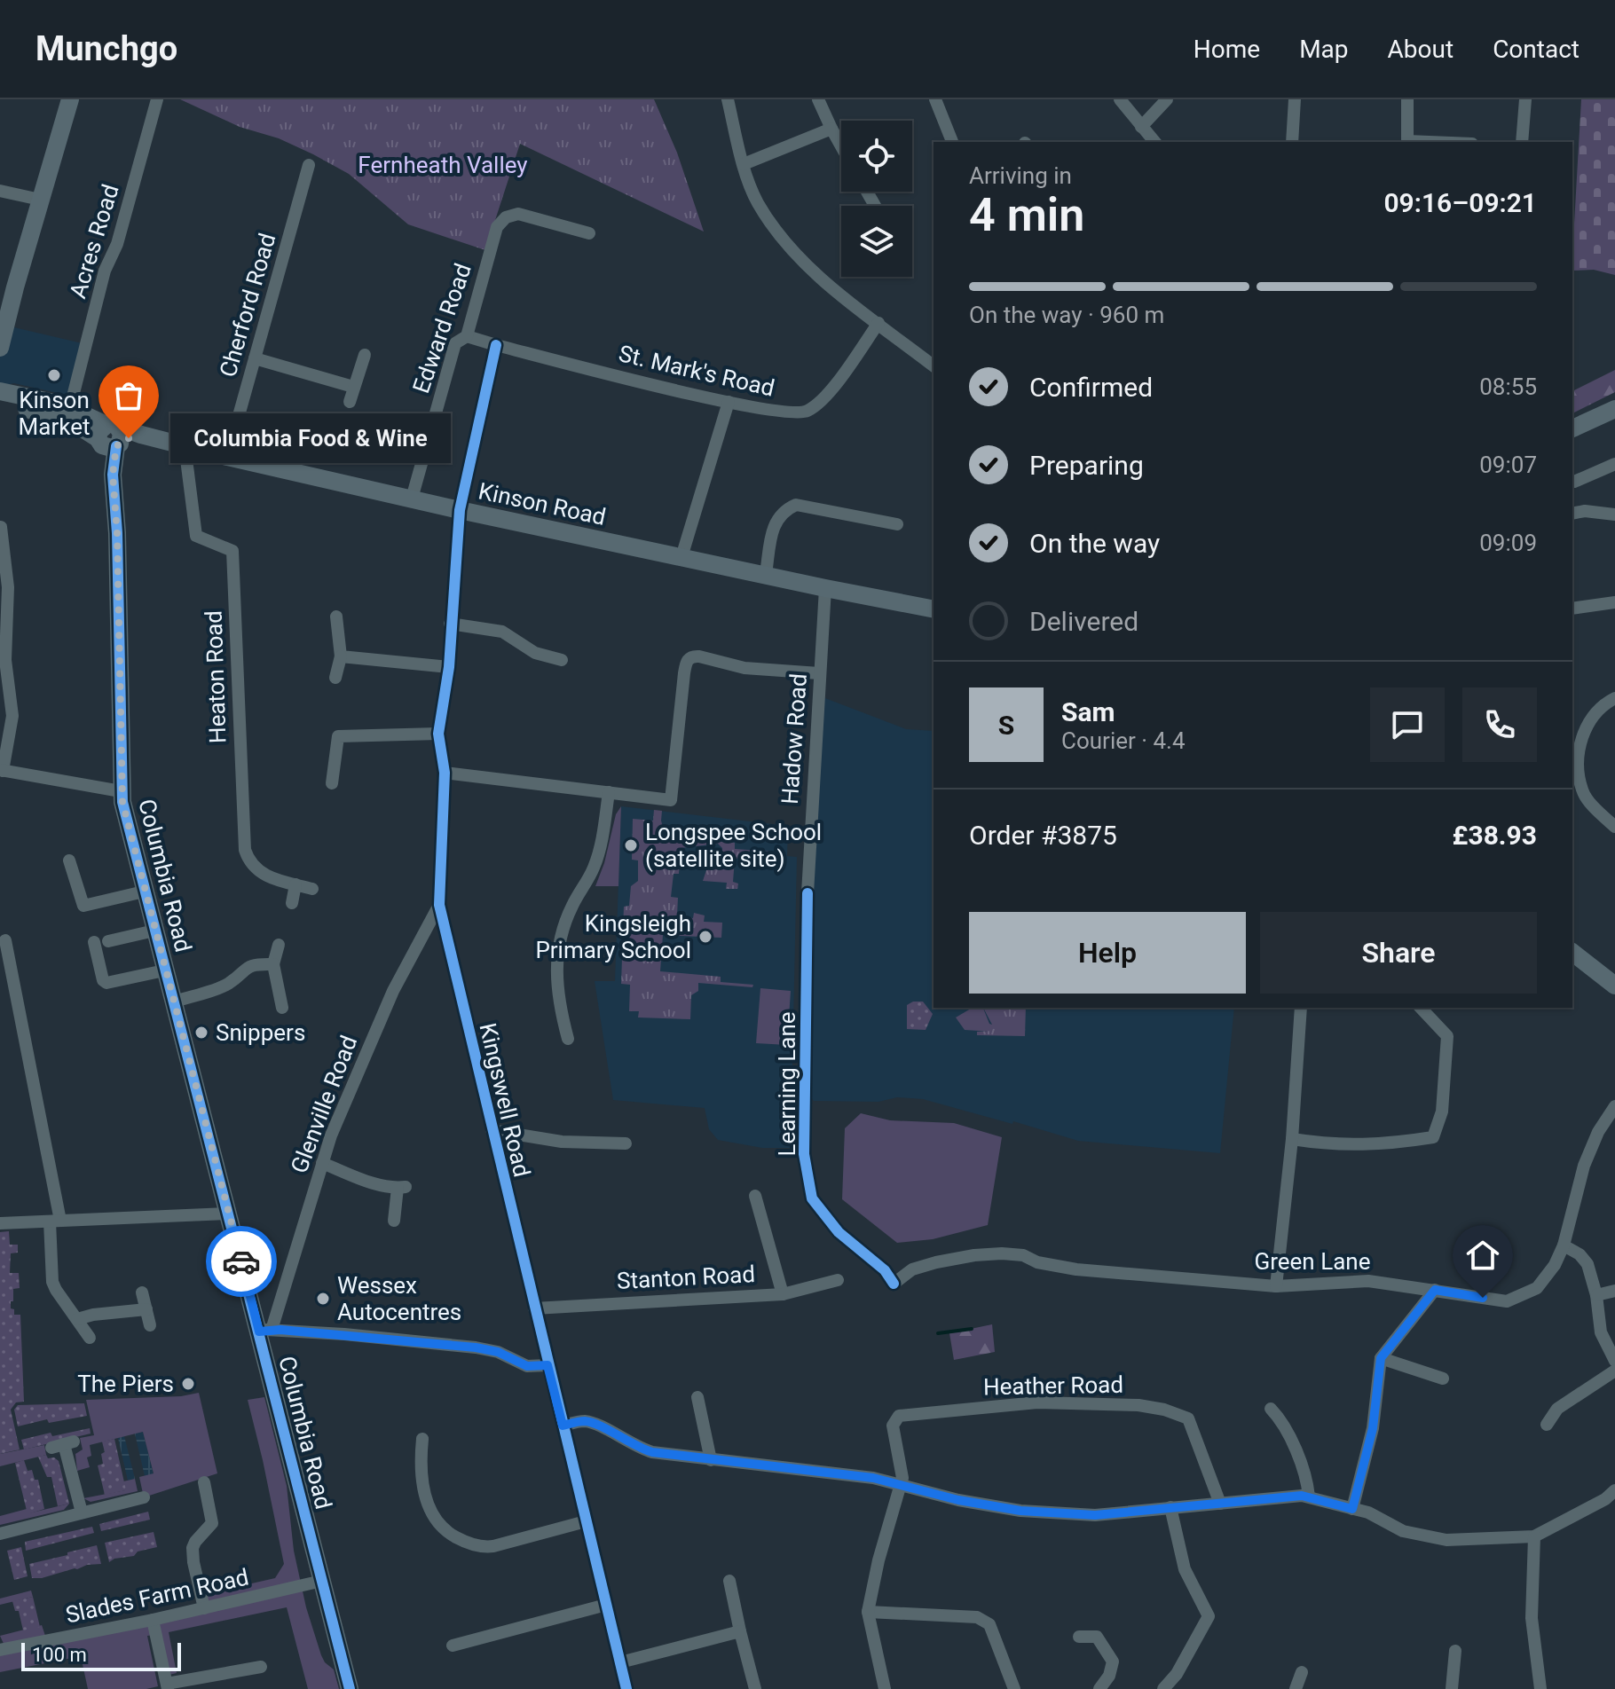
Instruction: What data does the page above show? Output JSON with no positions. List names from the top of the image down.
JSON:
{
  "streets": {
    "street": [
      "Acres Road",
      "Cherford Road",
      "Edward Road",
      "St. Mark's Road",
      "Kinson Road",
      "Heaton Road",
      "Hadow Road",
      "Columbia Road",
      "Kingswell Road",
      "Glenville Road",
      "Green Lane",
      "Stanton Road",
      "Heather Road",
      "Slades Farm Road"
    ],
    "cycle path": ["Learning Lane"]
  },
  "crossings": [
    ["Cherford Road", "Kinson Road"],
    ["Edward Road", "St. Mark's Road"],
    ["Edward Road", "Kinson Road"],
    ["St. Mark's Road", "Kingswell Road"],
    ["Kinson Road", "Heaton Road"],
    ["Kinson Road", "Hadow Road"],
    ["Kinson Road", "Columbia Road"],
    ["Kinson Road", "Kingswell Road"],
    ["Columbia Road", "Glenville Road"],
    ["Columbia Road", "Slades Farm Road"],
    ["Kingswell Road", "Glenville Road"],
    ["Kingswell Road", "Stanton Road"]
  ],
  "parks": ["Fernheath Valley"],
  "places": [
    "Kinson Market",
    "Columbia Food & Wine",
    "Longspee School (satellite site)",
    "Kingsleigh Primary School",
    "Snippers",
    "Wessex Autocentres",
    "The Piers"
  ],
  "scale_bar": "100 m",
  "page": {
    "header": "Munchgo",
    "nav": [
      "Home",
      "Map",
      "About",
      "Contact"
    ],
    "heading": ["4 min", "Arriving in", "09:16–09:21"],
    "panel": [
      "Sam",
      "Courier · 4.4",
      "Order #3875",
      "£38.93"
    ],
    "bar": "On the way · 960 m",
    "list": [
      ["Confirmed", "08:55"],
      ["Preparing", "09:07"],
      ["On the way", "09:09"],
      "Delivered"
    ],
    "bubble": "Columbia Food & Wine",
    "round": "S",
    "buttons": ["Help", "Share"],
    "scale": "100 m"
  }
}
